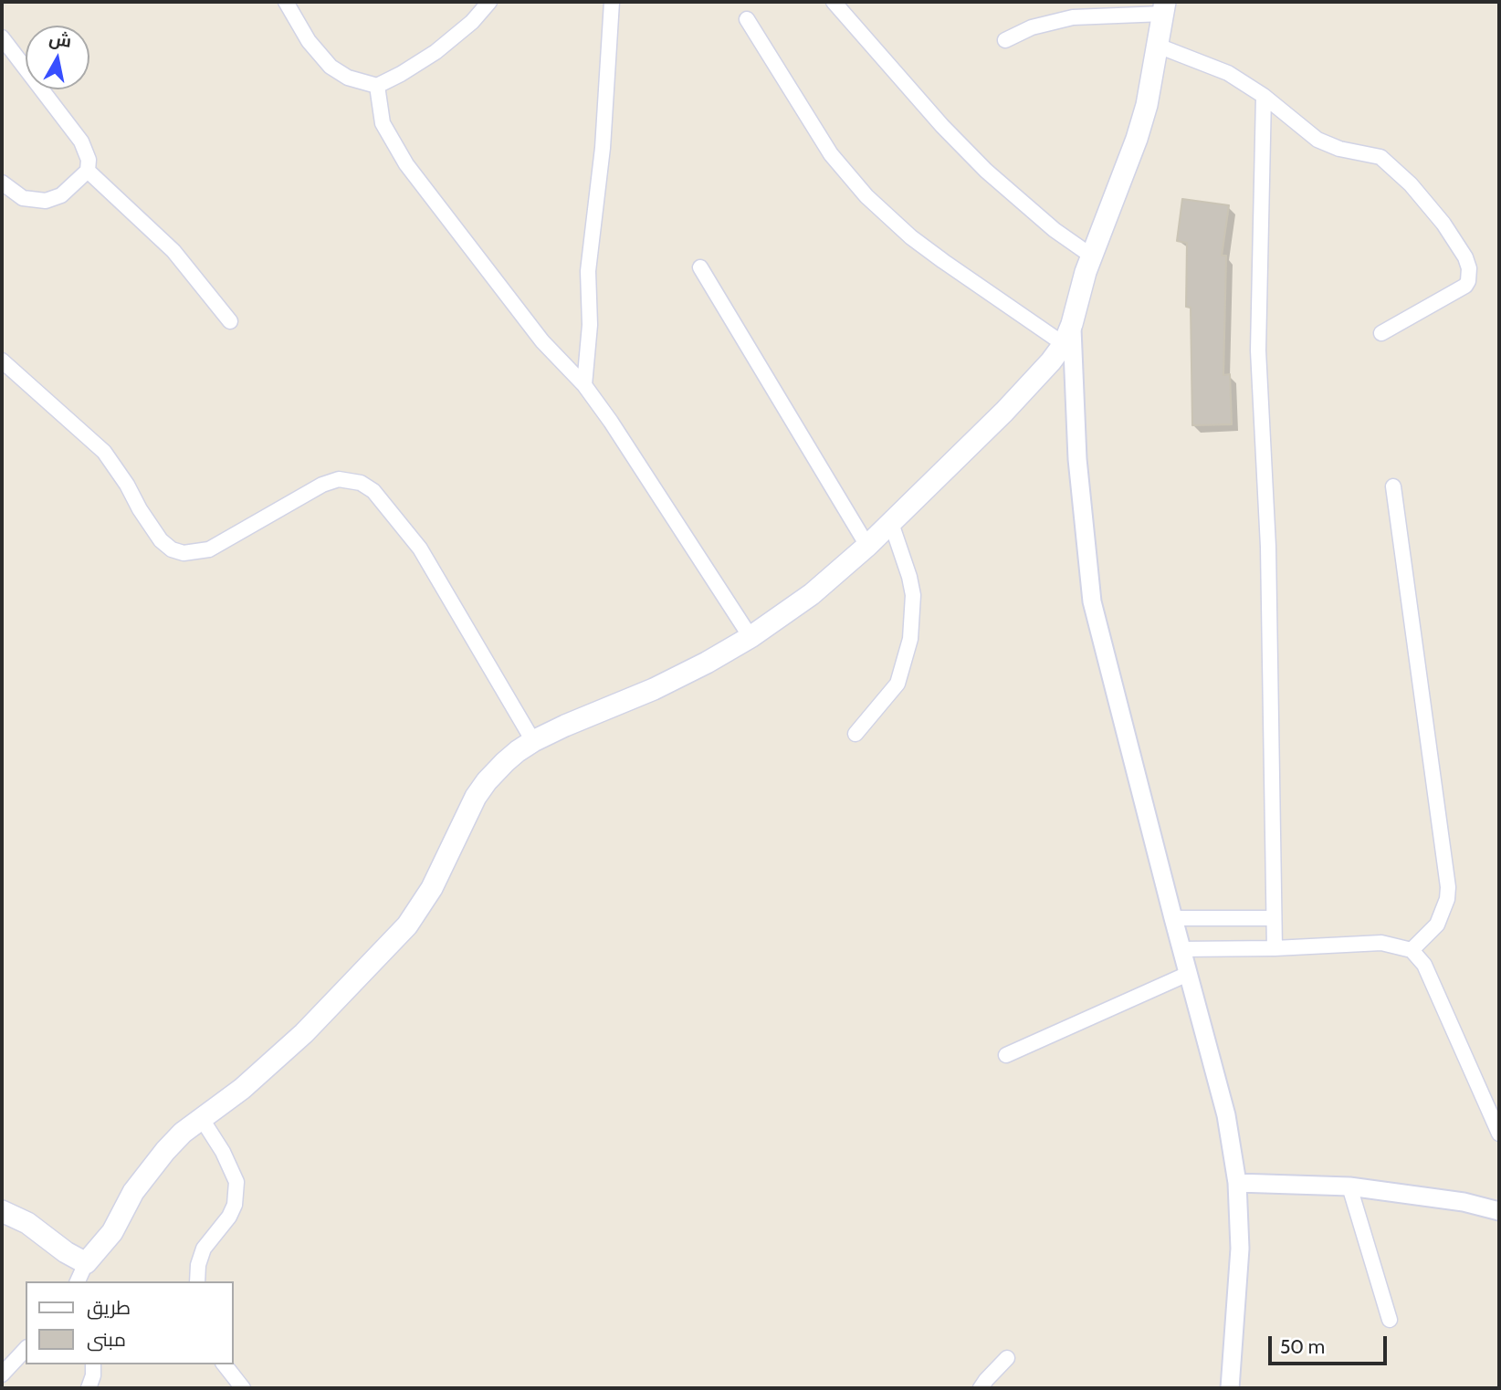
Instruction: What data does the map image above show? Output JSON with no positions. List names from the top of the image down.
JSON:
{
  "legend": ["طريق", "مبنى"],
  "scale_bar": "50 m",
  "north": "top"
}
